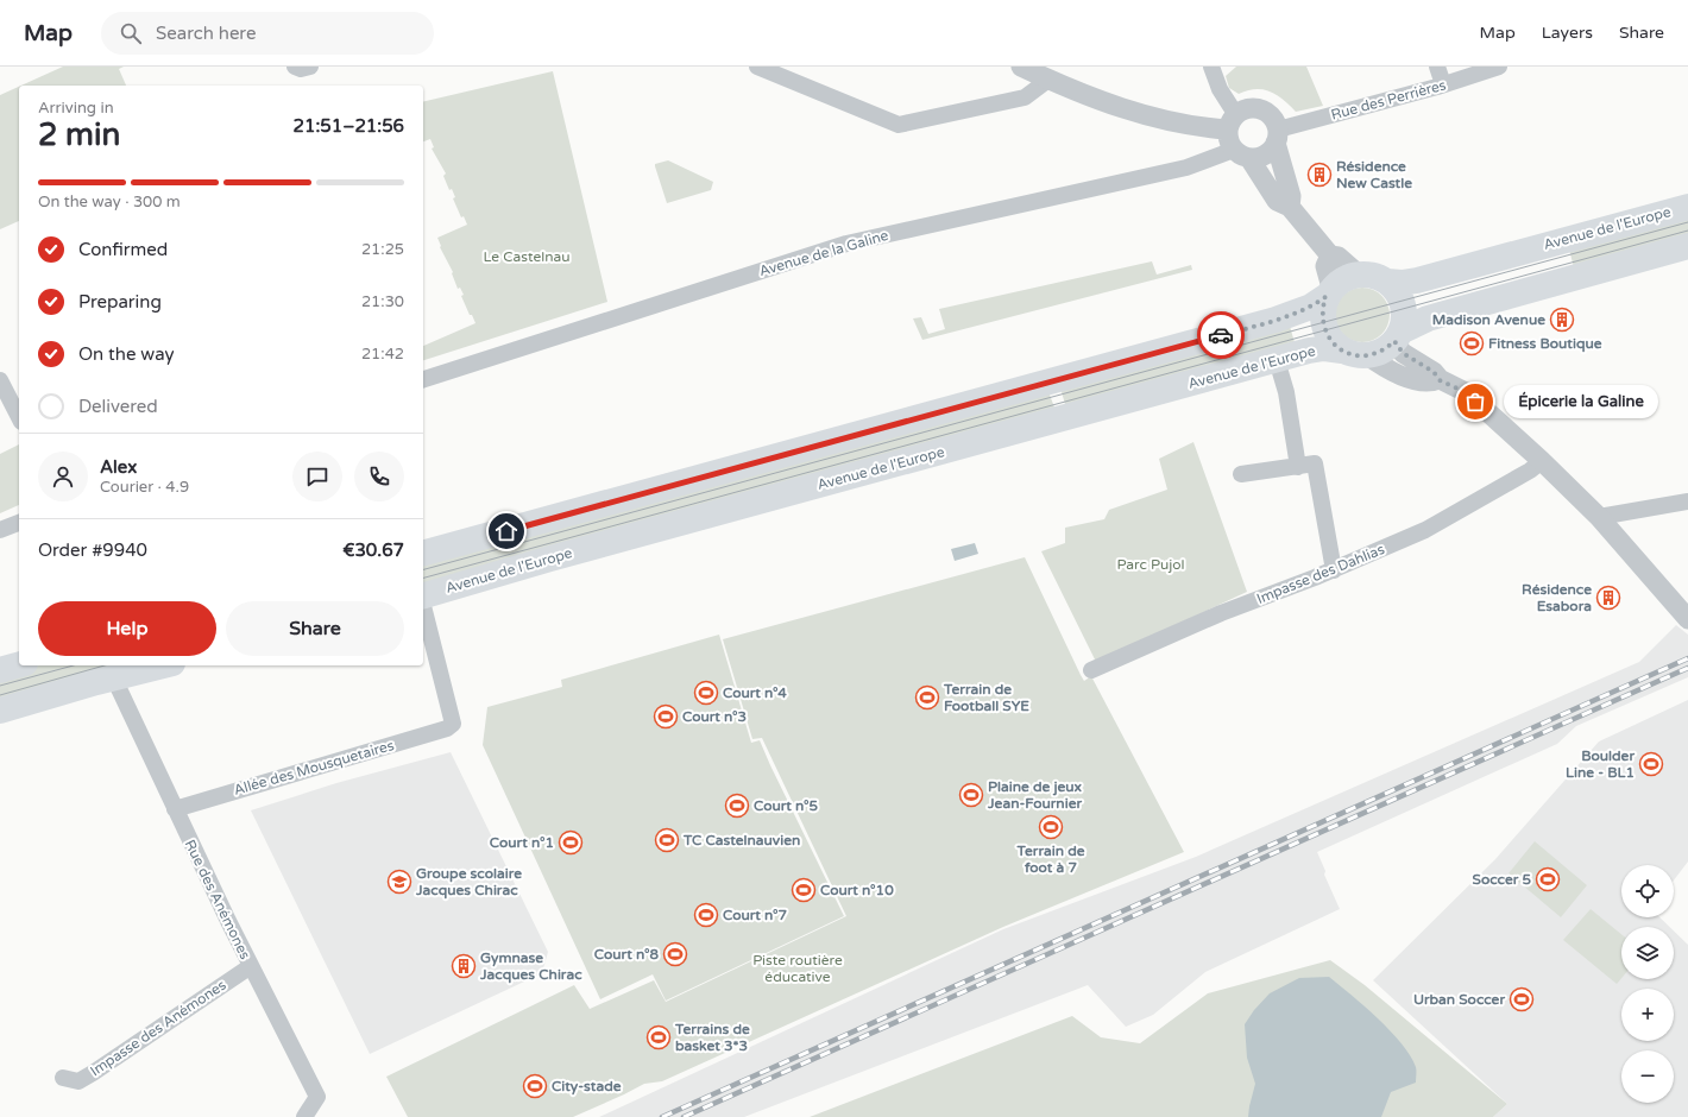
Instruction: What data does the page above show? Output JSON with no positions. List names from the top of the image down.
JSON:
{
  "streets": {
    "main road": ["Avenue de l'Europe"],
    "street": [
      "Rue des Perrières",
      "Avenue de la Galine",
      "Impasse des Dahlias",
      "Allée des Mousquetaires",
      "Rue des Anémones",
      "Impasse des Anémones"
    ]
  },
  "crossings": [
    ["Rue des Perrières", "Avenue de la Galine"],
    ["Allée des Mousquetaires", "Rue des Anémones"],
    ["Rue des Anémones", "Impasse des Anémones"]
  ],
  "parks": ["Le Castelnau", "Parc Pujol", "Piste routière éducative"],
  "places": {
    "building": [
      "Résidence New Castle",
      "Madison Avenue",
      "Résidence Esabora",
      "Gymnase Jacques Chirac"
    ],
    "sports": [
      "Fitness Boutique",
      "Court n°4",
      "Terrain de Football SYE",
      "Court n°3",
      "Boulder Line - BL1",
      "Plaine de jeux Jean-Fournier",
      "Court n°5",
      "Terrain de foot à 7",
      "TC Castelnauvien",
      "Court n°1",
      "Soccer 5",
      "Court n°10",
      "Court n°7",
      "Court n°8",
      "Urban Soccer",
      "Terrains de basket 3*3",
      "City-stade"
    ],
    "other": ["Épicerie la Galine"],
    "school or university": ["Groupe scolaire Jacques Chirac"]
  },
  "page": {
    "header": "Map",
    "search": "Search here",
    "nav": ["Map", "Layers", "Share"],
    "heading": ["2 min", "Arriving in", "21:51–21:56"],
    "panel": [
      "Alex",
      "Courier · 4.9",
      "Order #9940",
      "€30.67"
    ],
    "bar": "On the way · 300 m",
    "list": [
      ["Confirmed", "21:25"],
      ["Preparing", "21:30"],
      ["On the way", "21:42"],
      "Delivered"
    ],
    "bubble": "Épicerie la Galine",
    "buttons": ["Help", "Share"],
    "map_buttons": ["+", "−"]
  }
}
